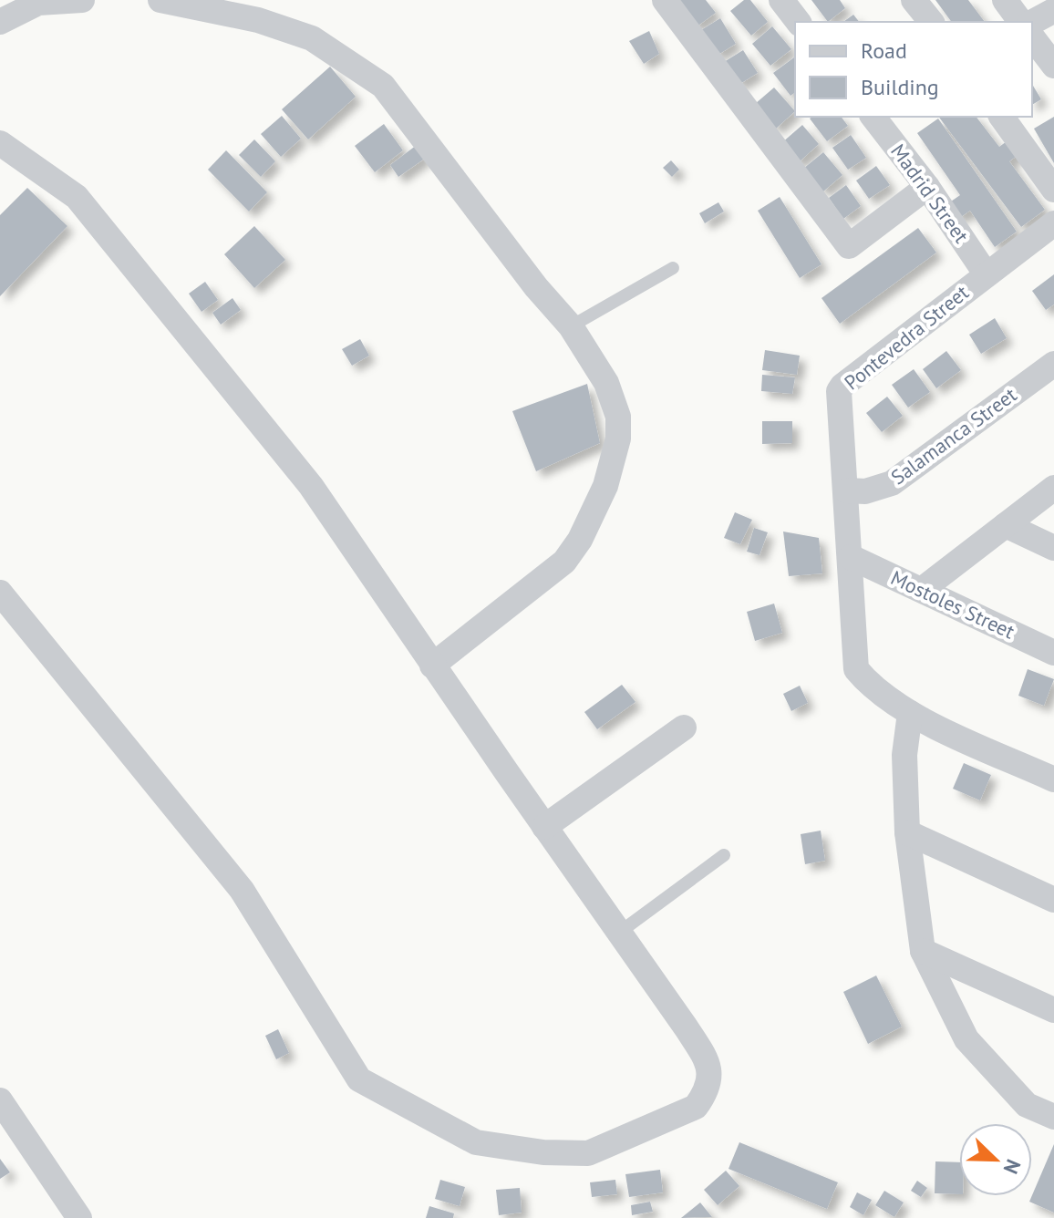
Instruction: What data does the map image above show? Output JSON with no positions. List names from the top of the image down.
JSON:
{
  "streets": {
    "street": [
      "Madrid Street",
      "Pontevedra Street",
      "Salamanca Street",
      "Mostoles Street"
    ]
  },
  "crossings": [
    ["Madrid Street", "Pontevedra Street"],
    ["Pontevedra Street", "Salamanca Street"]
  ],
  "legend": ["Road", "Building"],
  "north": "bottom right"
}
